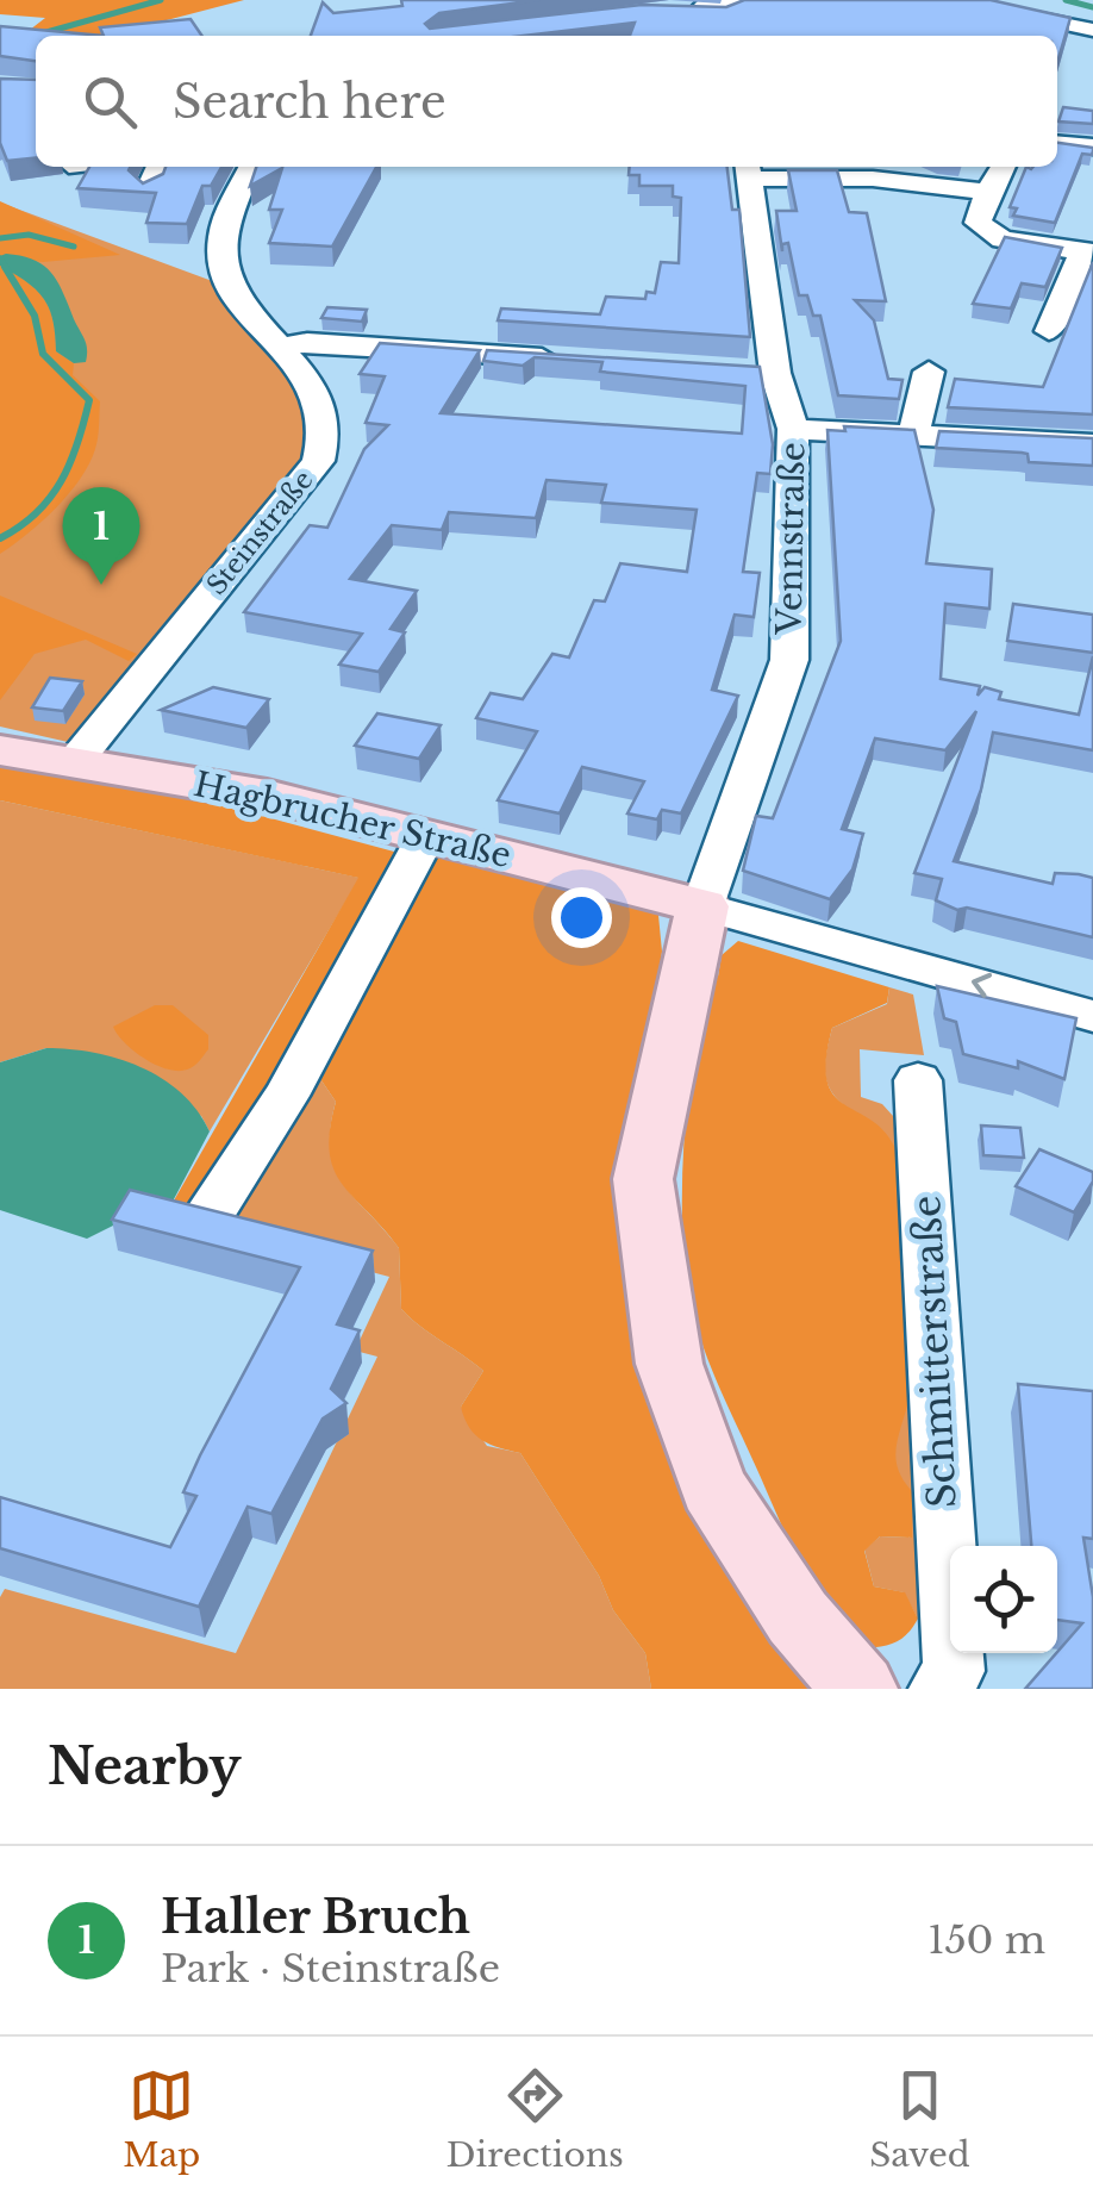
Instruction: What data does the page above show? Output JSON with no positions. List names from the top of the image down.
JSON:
{
  "streets": {
    "main road": ["Hagbrucher Straße"],
    "street": ["Steinstraße", "Vennstraße", "Schmitterstraße"]
  },
  "crossings": [
    ["Steinstraße", "Hagbrucher Straße"],
    ["Vennstraße", "Hagbrucher Straße"]
  ],
  "page": {
    "search": "Search here",
    "pins": "1",
    "heading": "Nearby",
    "list": [
      {
        "mark": "1",
        "name": "Haller Bruch",
        "note": "Park · Steinstraße",
        "value": "150 m"
      }
    ],
    "nav": ["Map", "Directions", "Saved"]
  }
}
